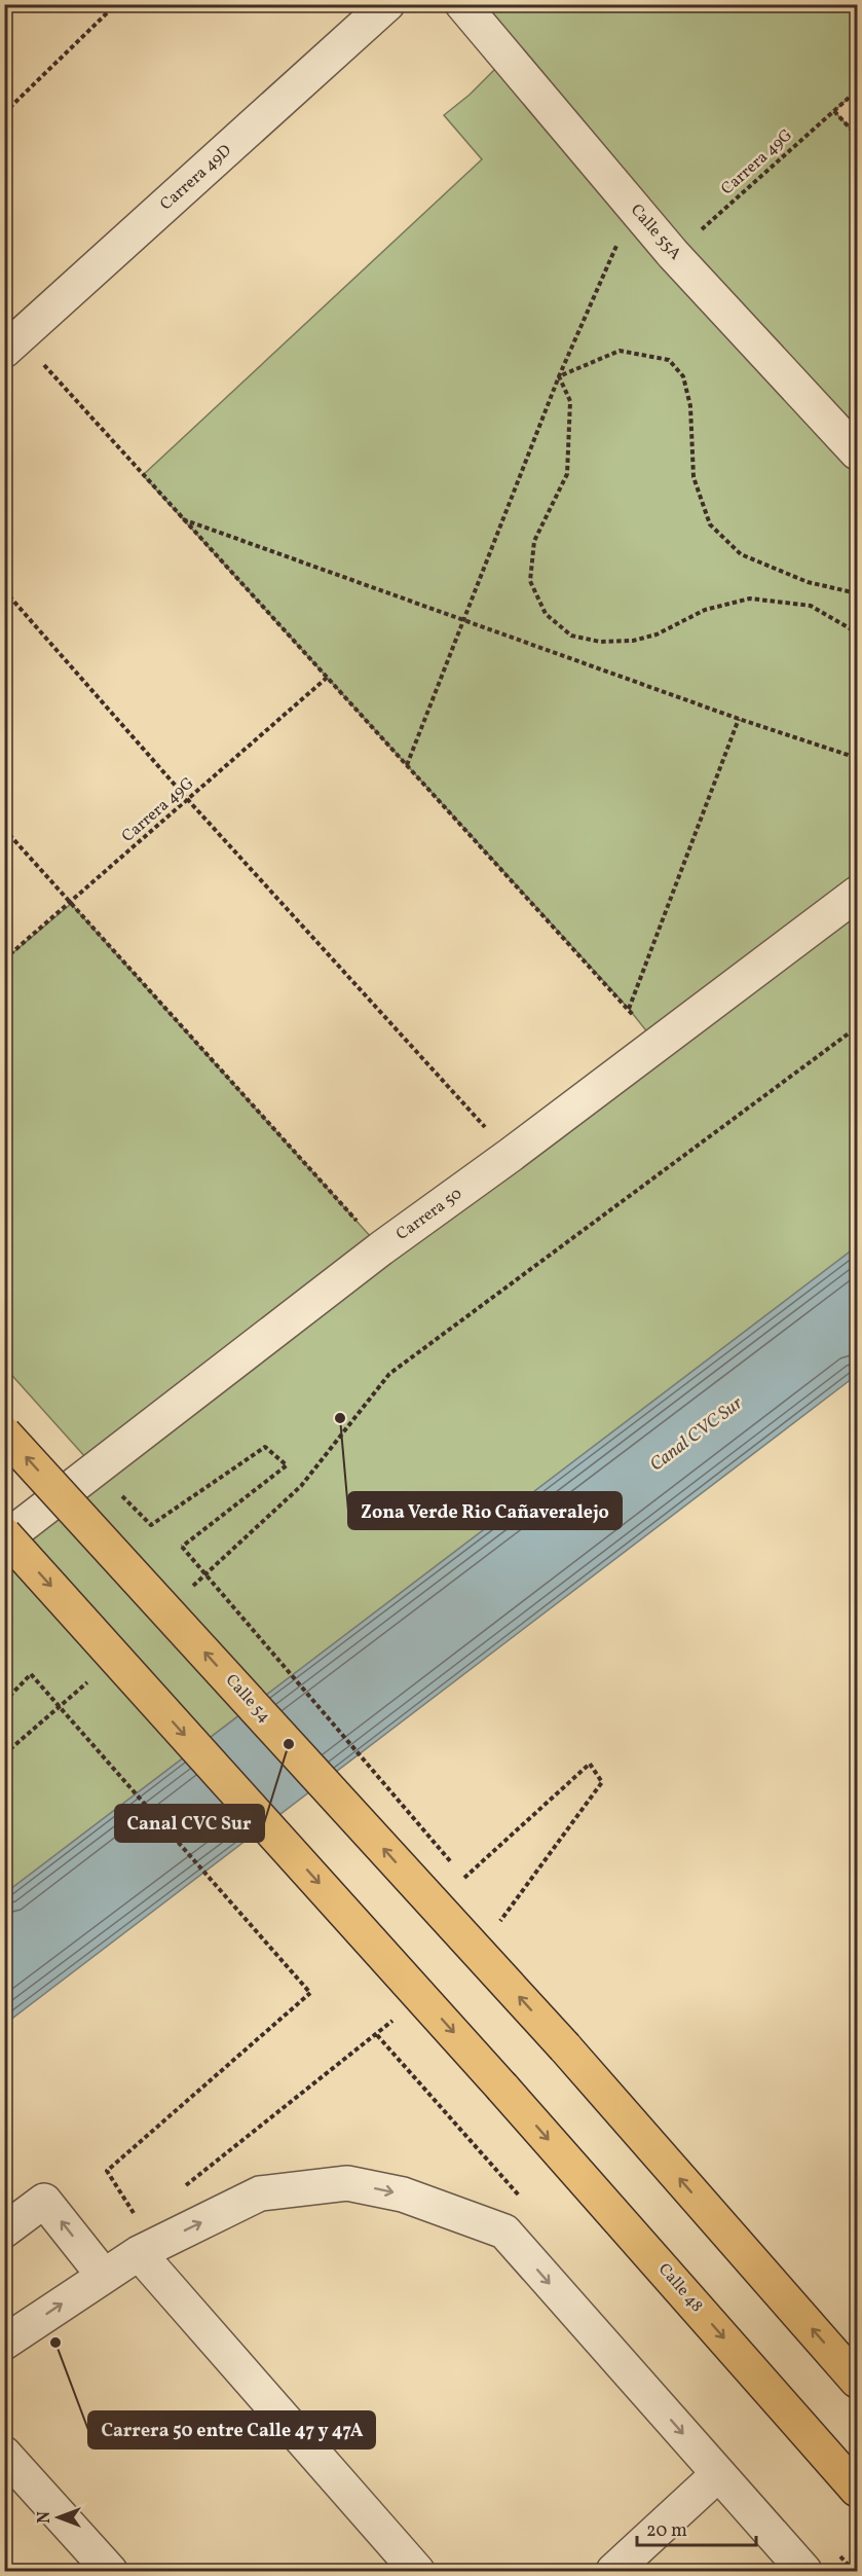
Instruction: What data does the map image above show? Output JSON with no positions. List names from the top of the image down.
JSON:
{
  "streets": {
    "main road": ["Calle 54", "Calle 48"],
    "street": ["Carrera 49D", "Calle 55A", "Carrera 50"],
    "path": ["Carrera 49G"]
  },
  "crossings": [
    ["Carrera 49G", "Calle 55A"],
    ["Carrera 50", "Calle 48"]
  ],
  "one_way": ["Calle 54", "Calle 48"],
  "water": ["Canal CVC Sur"],
  "places": ["Zona Verde Rio Cañaveralejo", "Canal CVC Sur", "Carrera 50 entre Calle 47 y 47A"],
  "scale_bar": "20 m",
  "north": "left"
}
